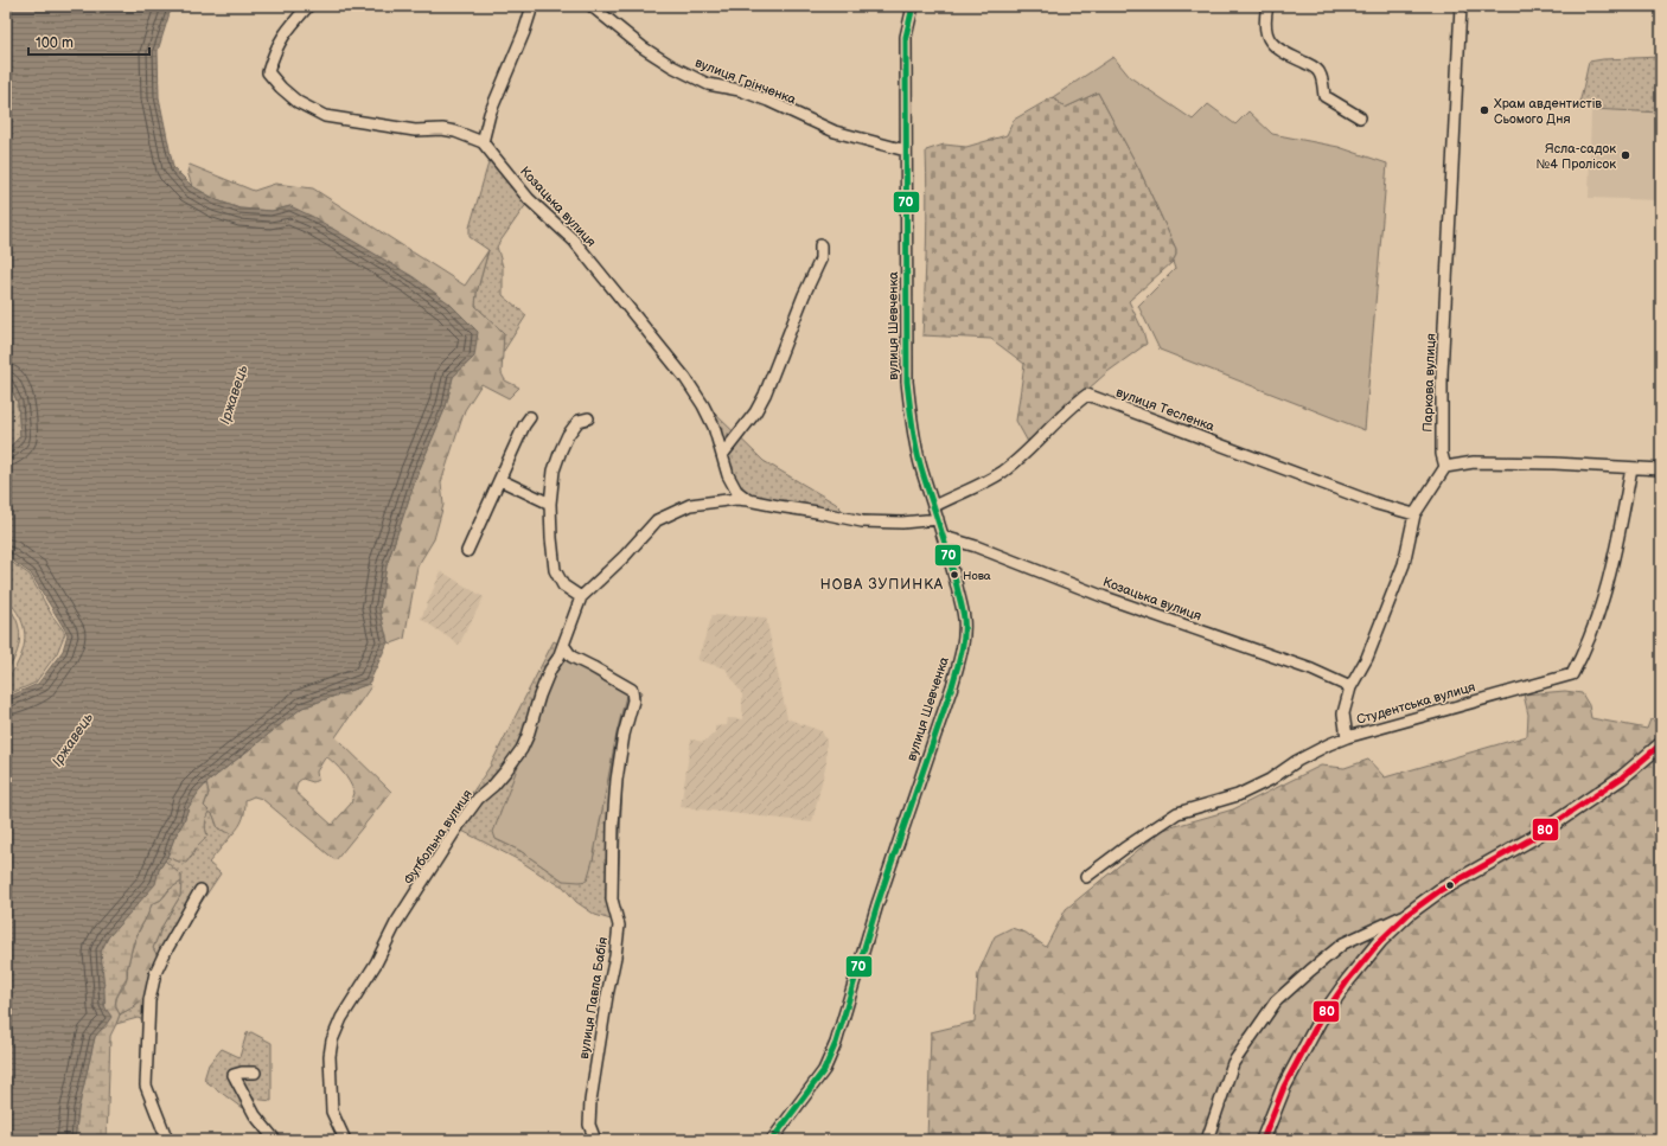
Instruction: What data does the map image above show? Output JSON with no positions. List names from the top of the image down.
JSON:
{
  "streets": {
    "street": [
      "вулиця Грінченка",
      "Козацька вулиця",
      "вулиця Шевченка",
      "Паркова вулиця",
      "вулиця Тесленка",
      "Студентська вулиця",
      "Футбольна вулиця",
      "вулиця Павла Бабія"
    ]
  },
  "crossings": [
    ["вулиця Грінченка", "вулиця Шевченка"],
    ["Козацька вулиця", "вулиця Шевченка"],
    ["вулиця Шевченка", "вулиця Тесленка"],
    ["Футбольна вулиця", "вулиця Павла Бабія"]
  ],
  "districts": ["НОВА ЗУПИНКА"],
  "water": ["Іржавець"],
  "places": ["Храм авдентистів Сьомого Дня", "Ясла-садок №4 Пролісок", "Нова"],
  "lines": ["transit line 70", "transit line 80"],
  "scale_bar": "100 m"
}
